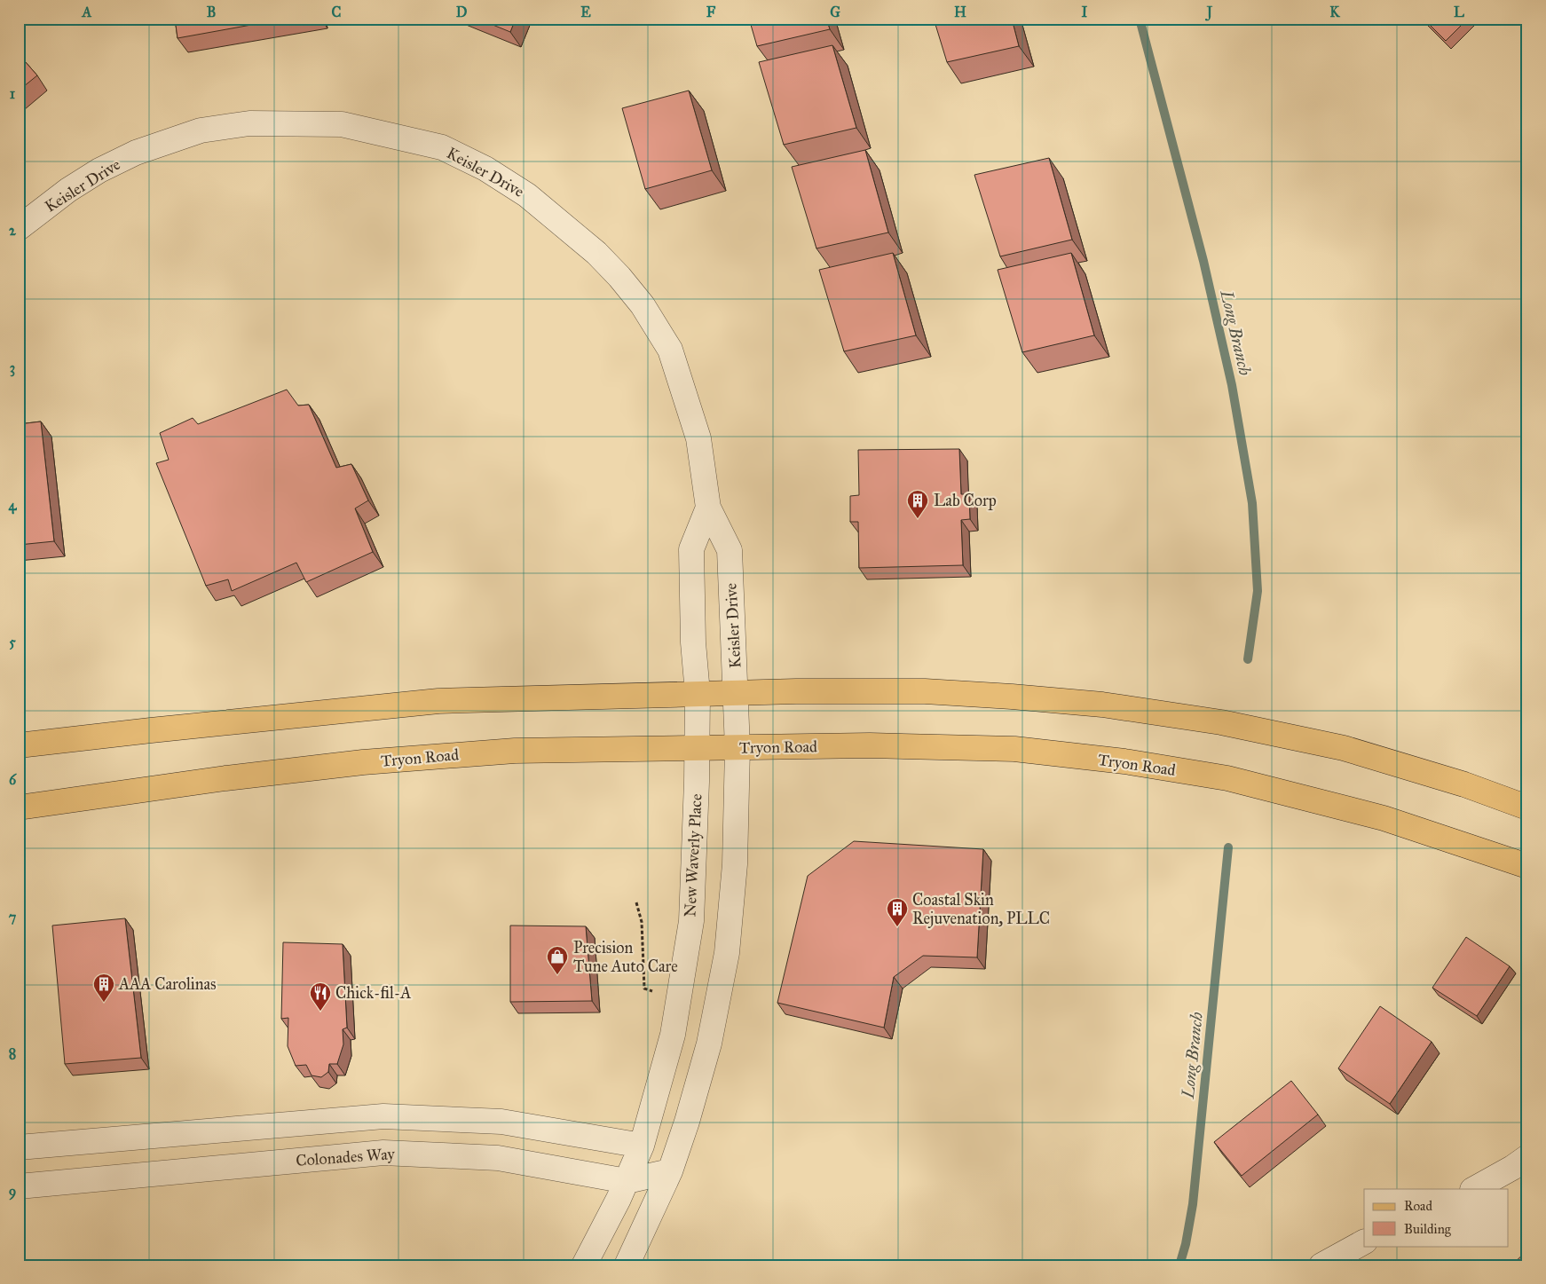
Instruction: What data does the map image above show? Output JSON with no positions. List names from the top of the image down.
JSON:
{
  "streets": {
    "main road": ["Tryon Road"],
    "street": ["Keisler Drive", "New Waverly Place", "Colonades Way"]
  },
  "crossings": [
    ["Keisler Drive", "Tryon Road"],
    ["Tryon Road", "New Waverly Place"],
    ["New Waverly Place", "Colonades Way"]
  ],
  "water": ["Long Branch"],
  "places": {
    "building": ["Lab Corp", "Coastal Skin Rejuvenation, PLLC", "AAA Carolinas"],
    "shop": ["Precision Tune Auto Care"],
    "restaurant": ["Chick-fil-A"]
  },
  "legend": ["Road", "Building"],
  "grid": {
    "columns": [
      "A",
      "B",
      "C",
      "D",
      "E",
      "F",
      "G",
      "H",
      "I",
      "J",
      "K",
      "L"
    ],
    "rows": [
      "1",
      "2",
      "3",
      "4",
      "5",
      "6",
      "7",
      "8",
      "9"
    ]
  }
}
